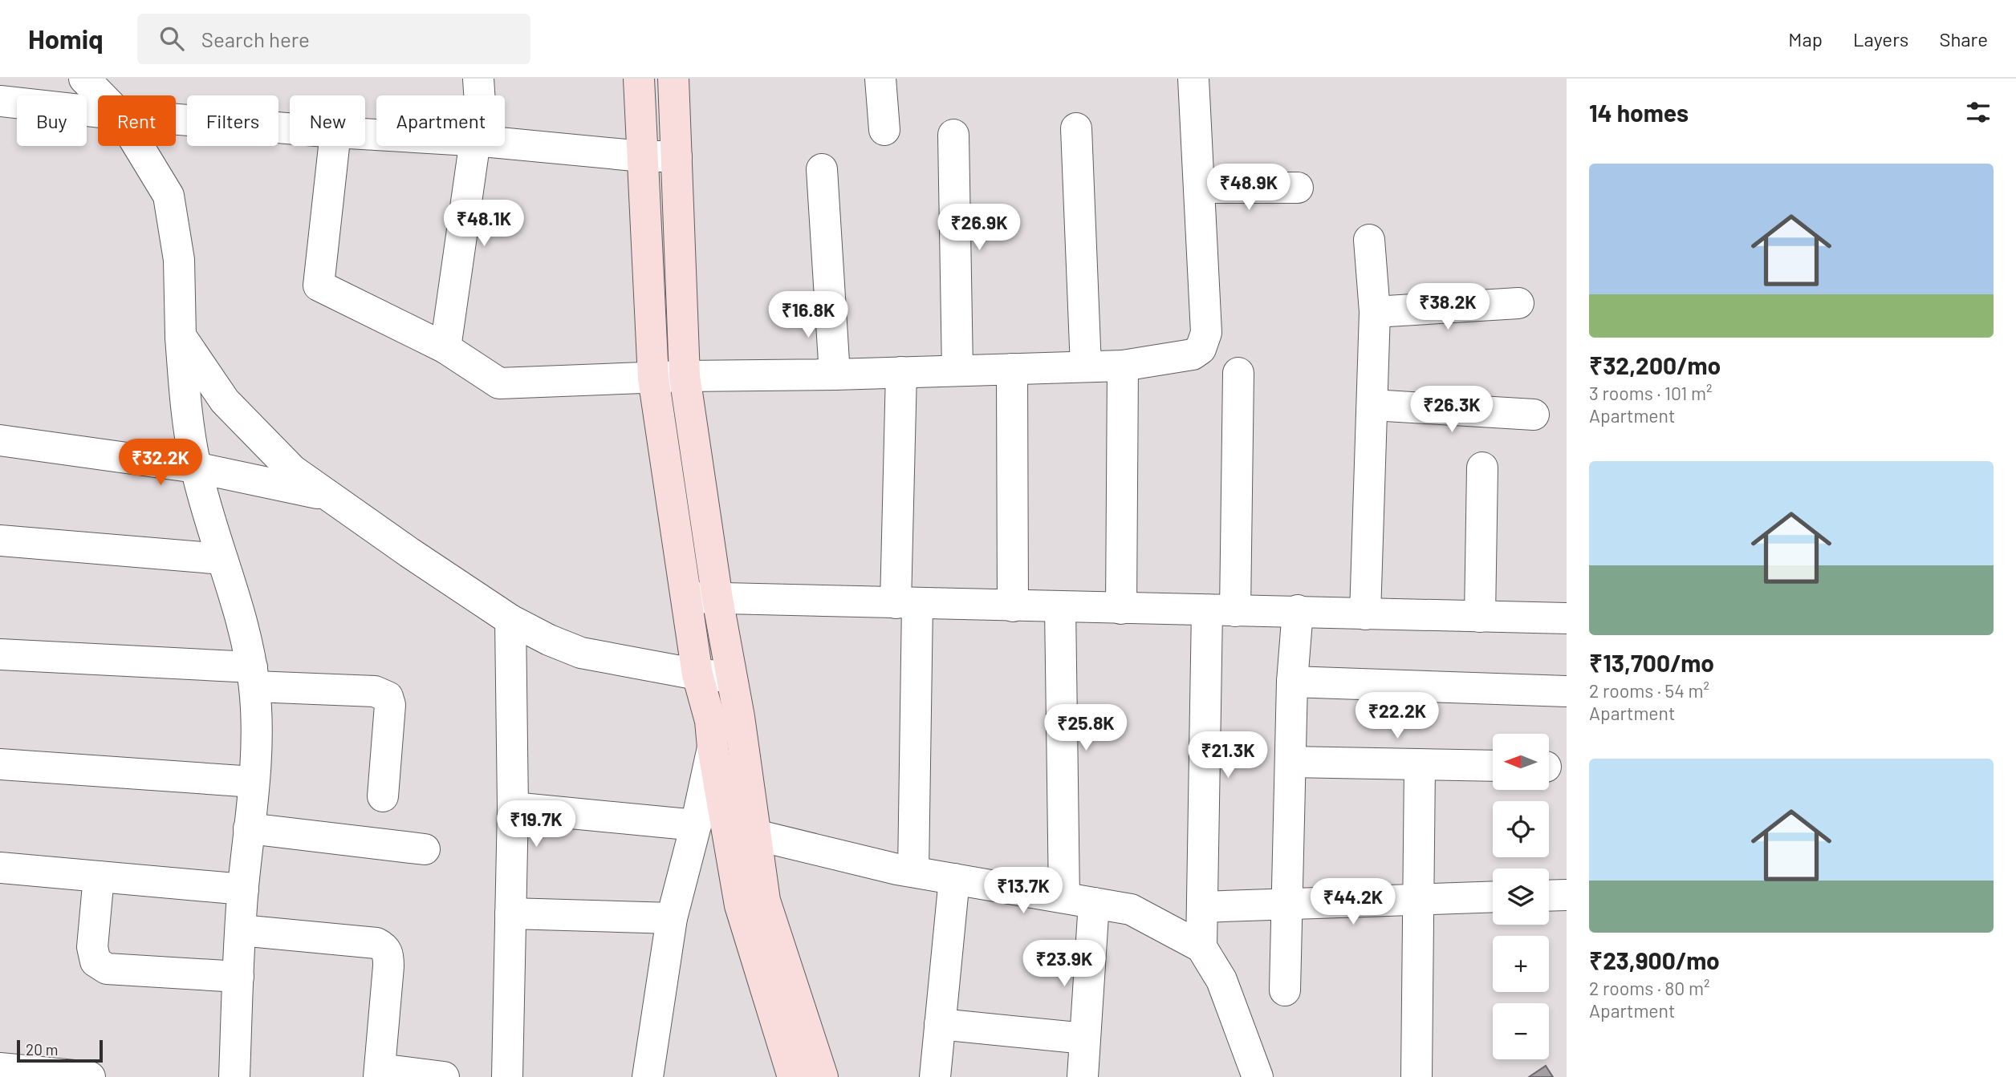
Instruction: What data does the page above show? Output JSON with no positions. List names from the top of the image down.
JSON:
{
  "scale_bar": "20 m",
  "north": "left",
  "page": {
    "header": "Homiq",
    "search": "Search here",
    "nav": ["Map", "Layers", "Share"],
    "heading": "14 homes",
    "chip": [
      "Buy",
      "Rent",
      "Filters",
      "New",
      "Apartment"
    ],
    "list": [
      {
        "name": "₹32,200/mo",
        "note": "3 rooms · 101 m² · Apartment"
      },
      {
        "name": "₹13,700/mo",
        "note": "2 rooms · 54 m² · Apartment"
      },
      {
        "name": "₹23,900/mo",
        "note": "2 rooms · 80 m² · Apartment"
      }
    ],
    "price": [
      "₹48.9K",
      "₹48.1K",
      "₹26.9K",
      "₹38.2K",
      "₹16.8K",
      "₹26.3K",
      "₹32.2K",
      "₹22.2K",
      "₹25.8K",
      "₹21.3K",
      "₹19.7K",
      "₹13.7K",
      "₹44.2K",
      "₹23.9K"
    ],
    "map_buttons": ["+", "−"],
    "scale": "20 m"
  }
}
